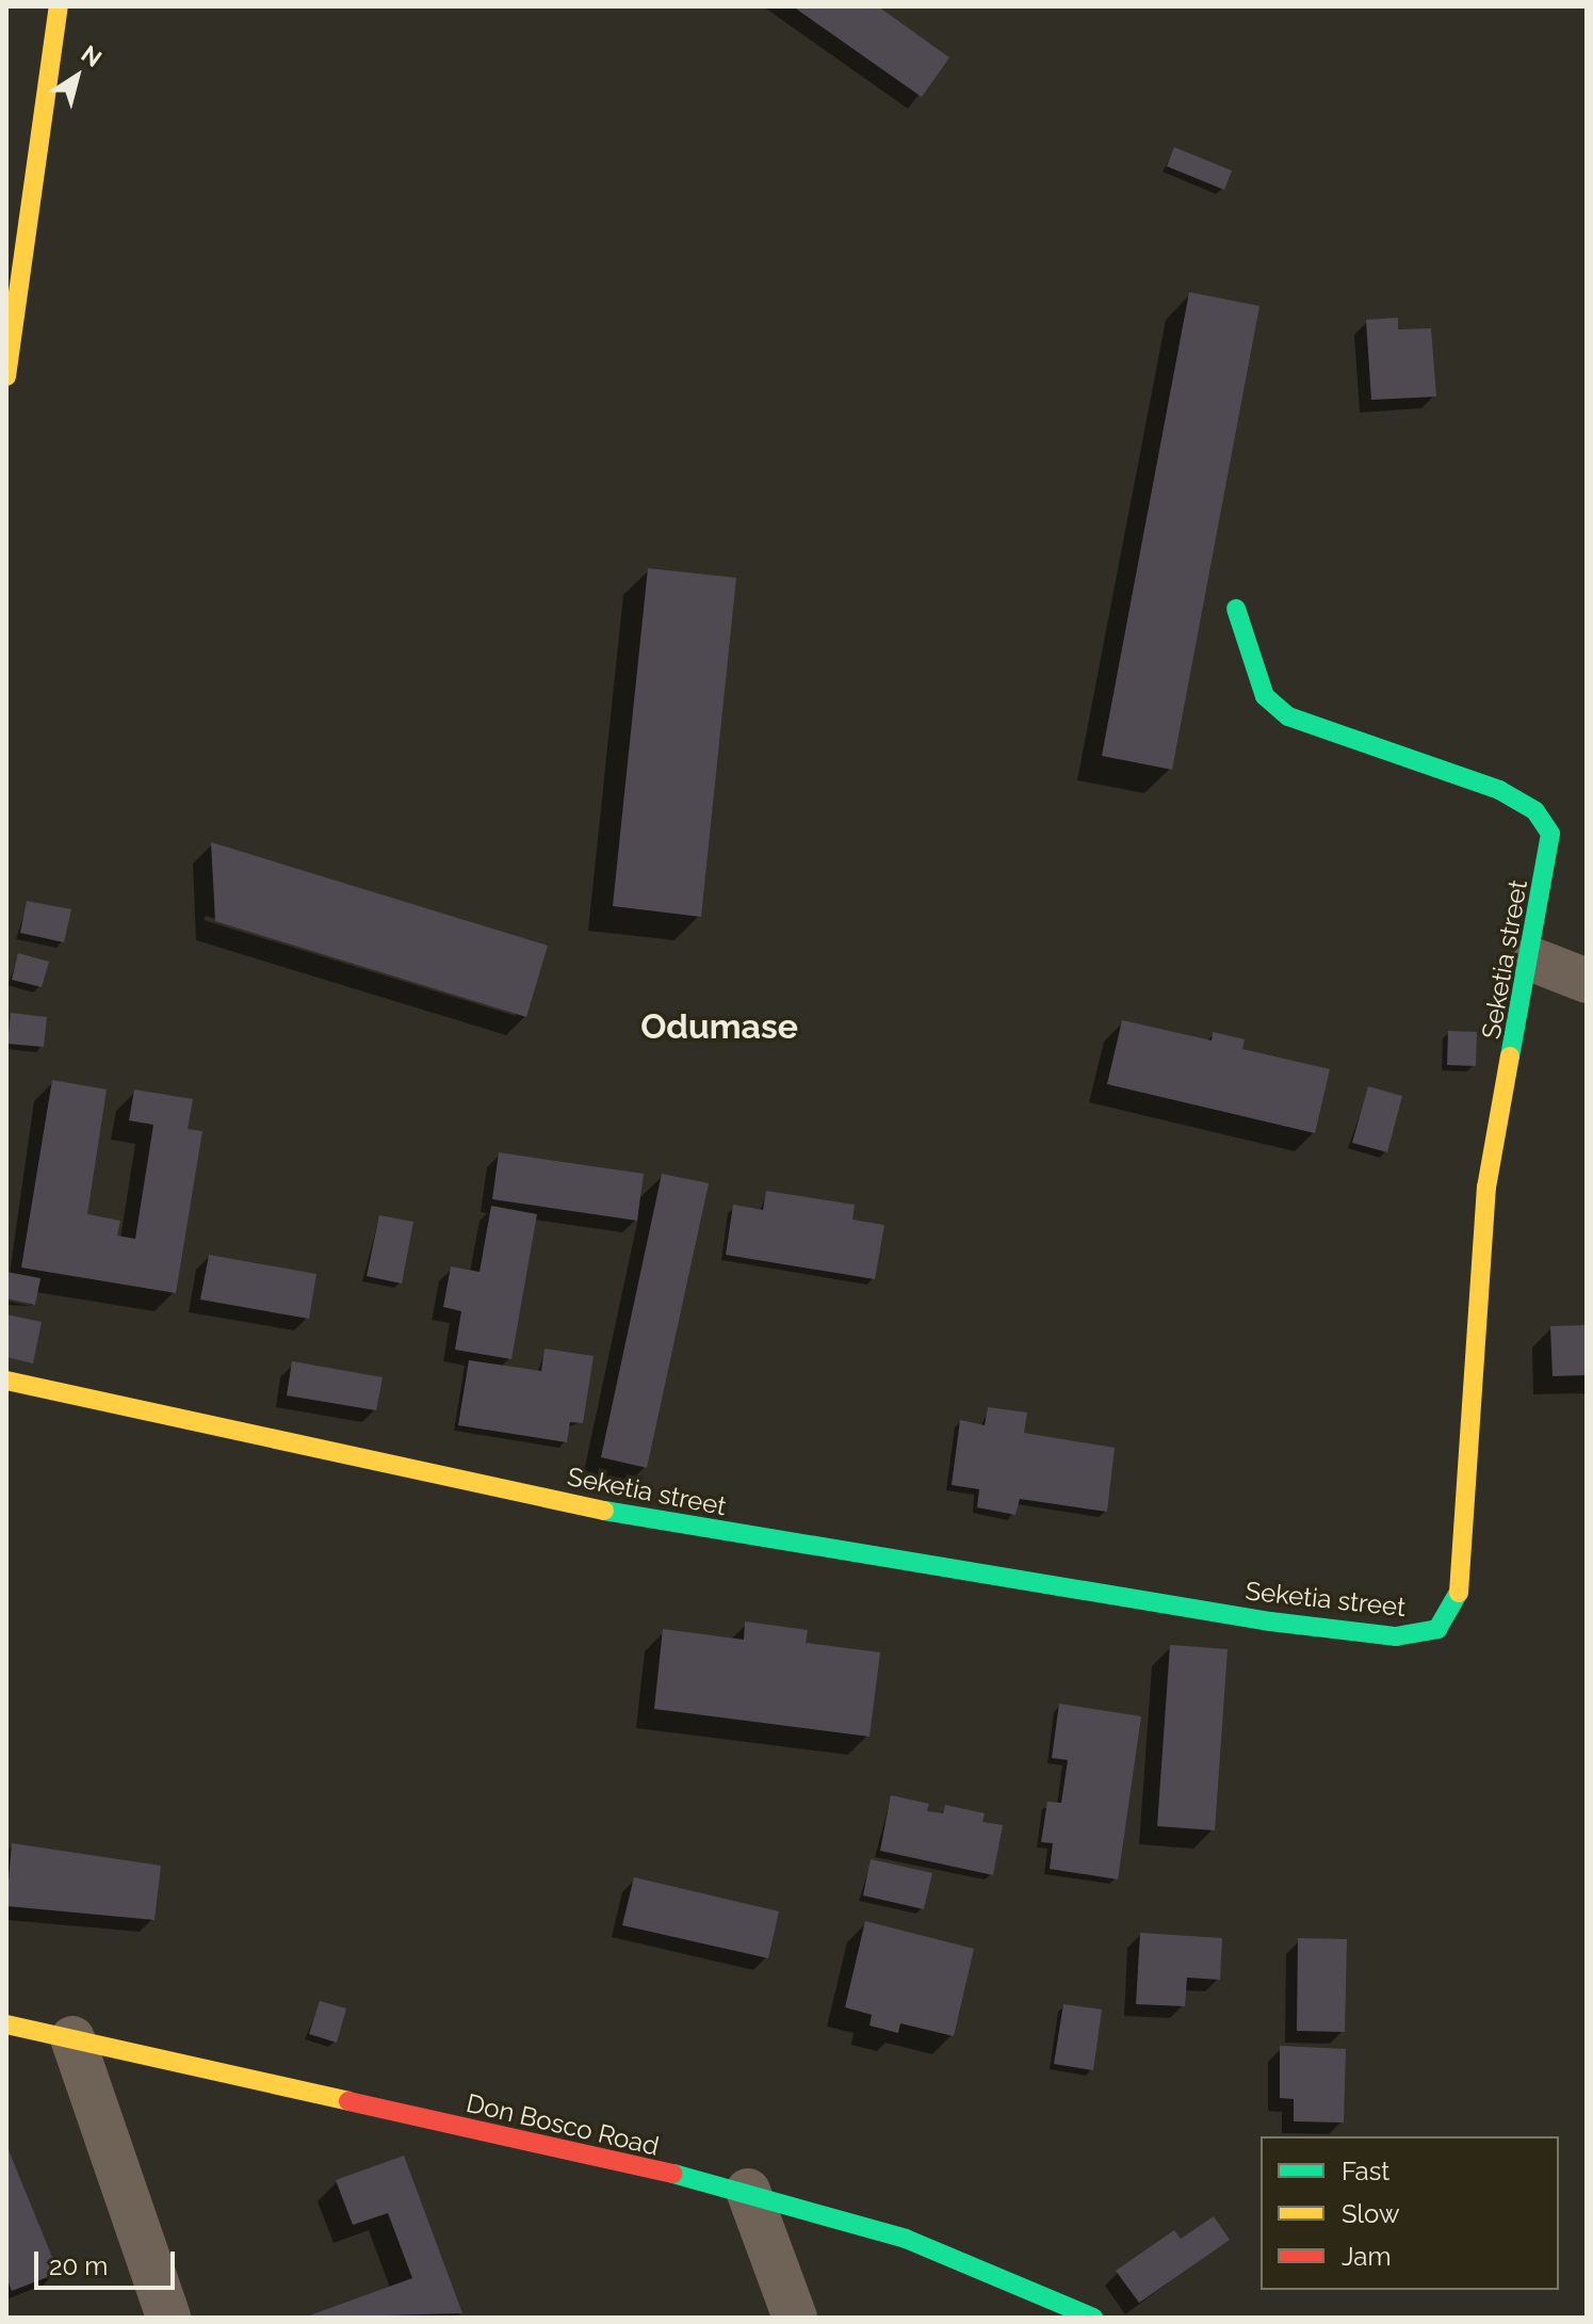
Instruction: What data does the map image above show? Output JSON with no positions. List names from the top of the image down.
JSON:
{
  "streets": {
    "street": ["Seketia street", "Don Bosco Road"]
  },
  "districts": ["Odumase"],
  "legend": ["Fast", "Slow", "Jam"],
  "scale_bar": "20 m",
  "north": "top right"
}
